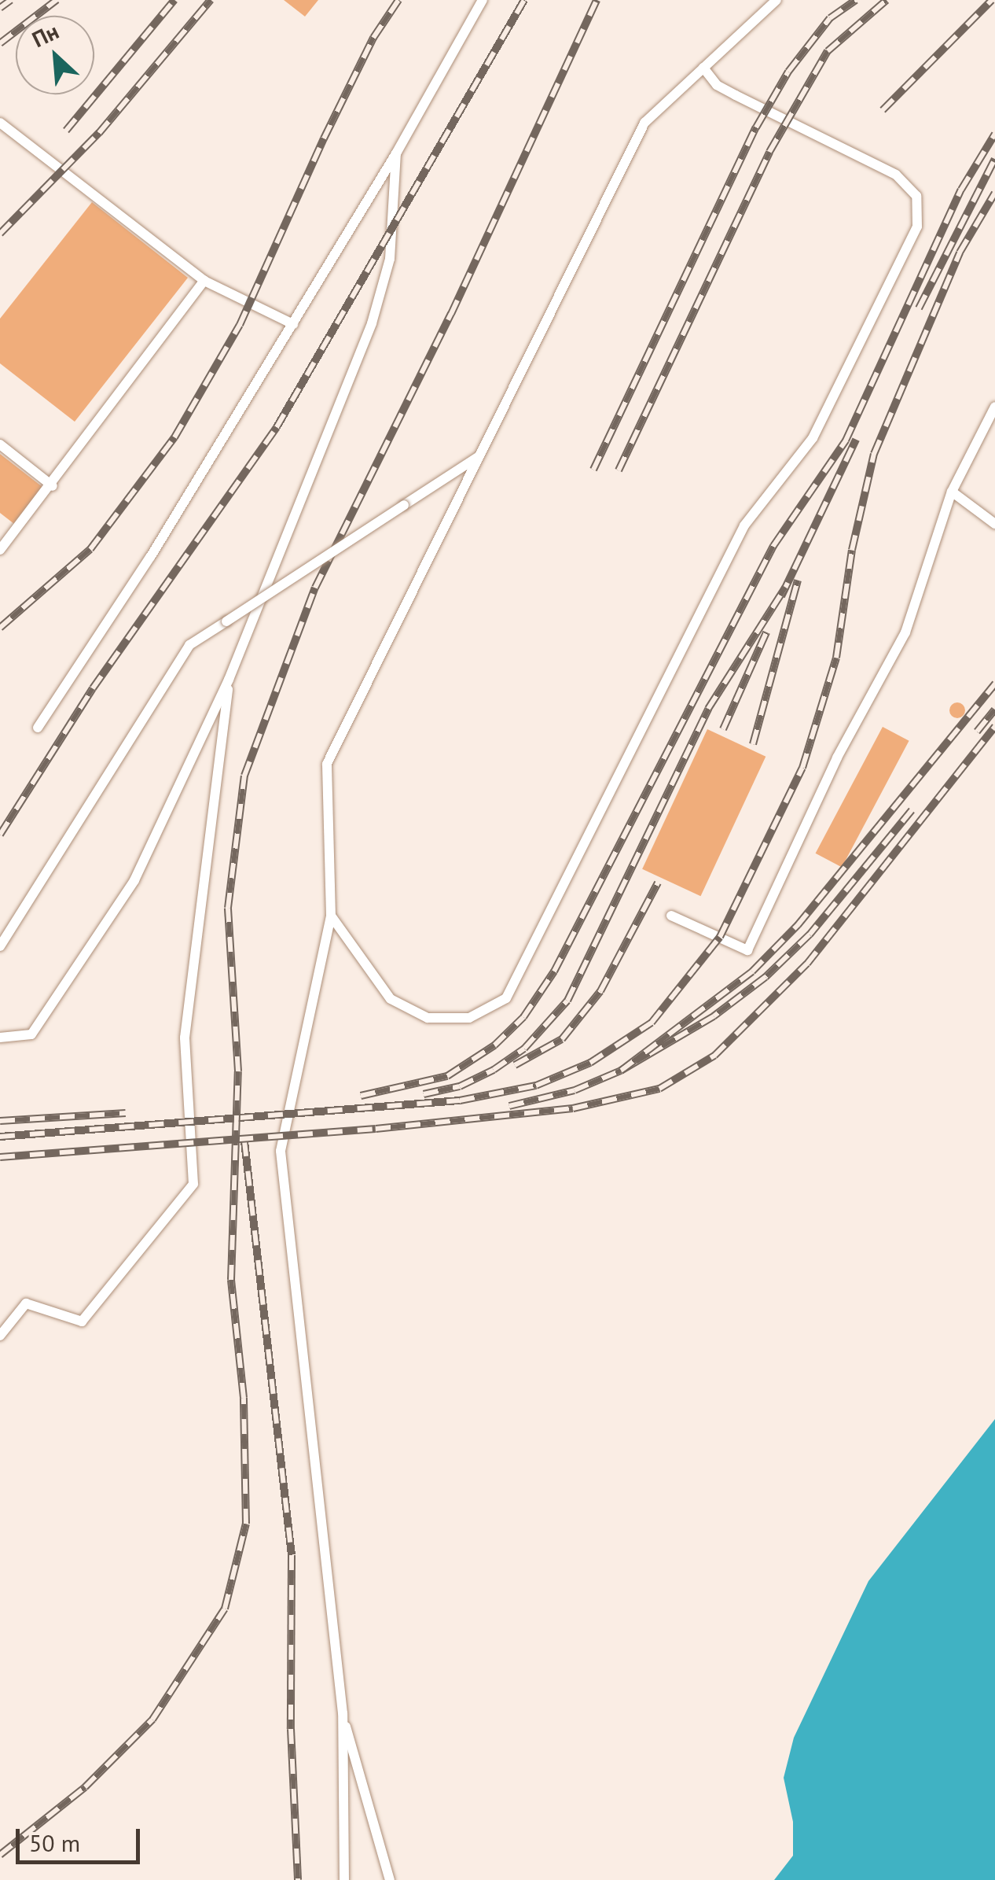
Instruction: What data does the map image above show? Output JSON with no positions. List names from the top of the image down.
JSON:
{
  "scale_bar": "50 m",
  "north": "top left"
}
